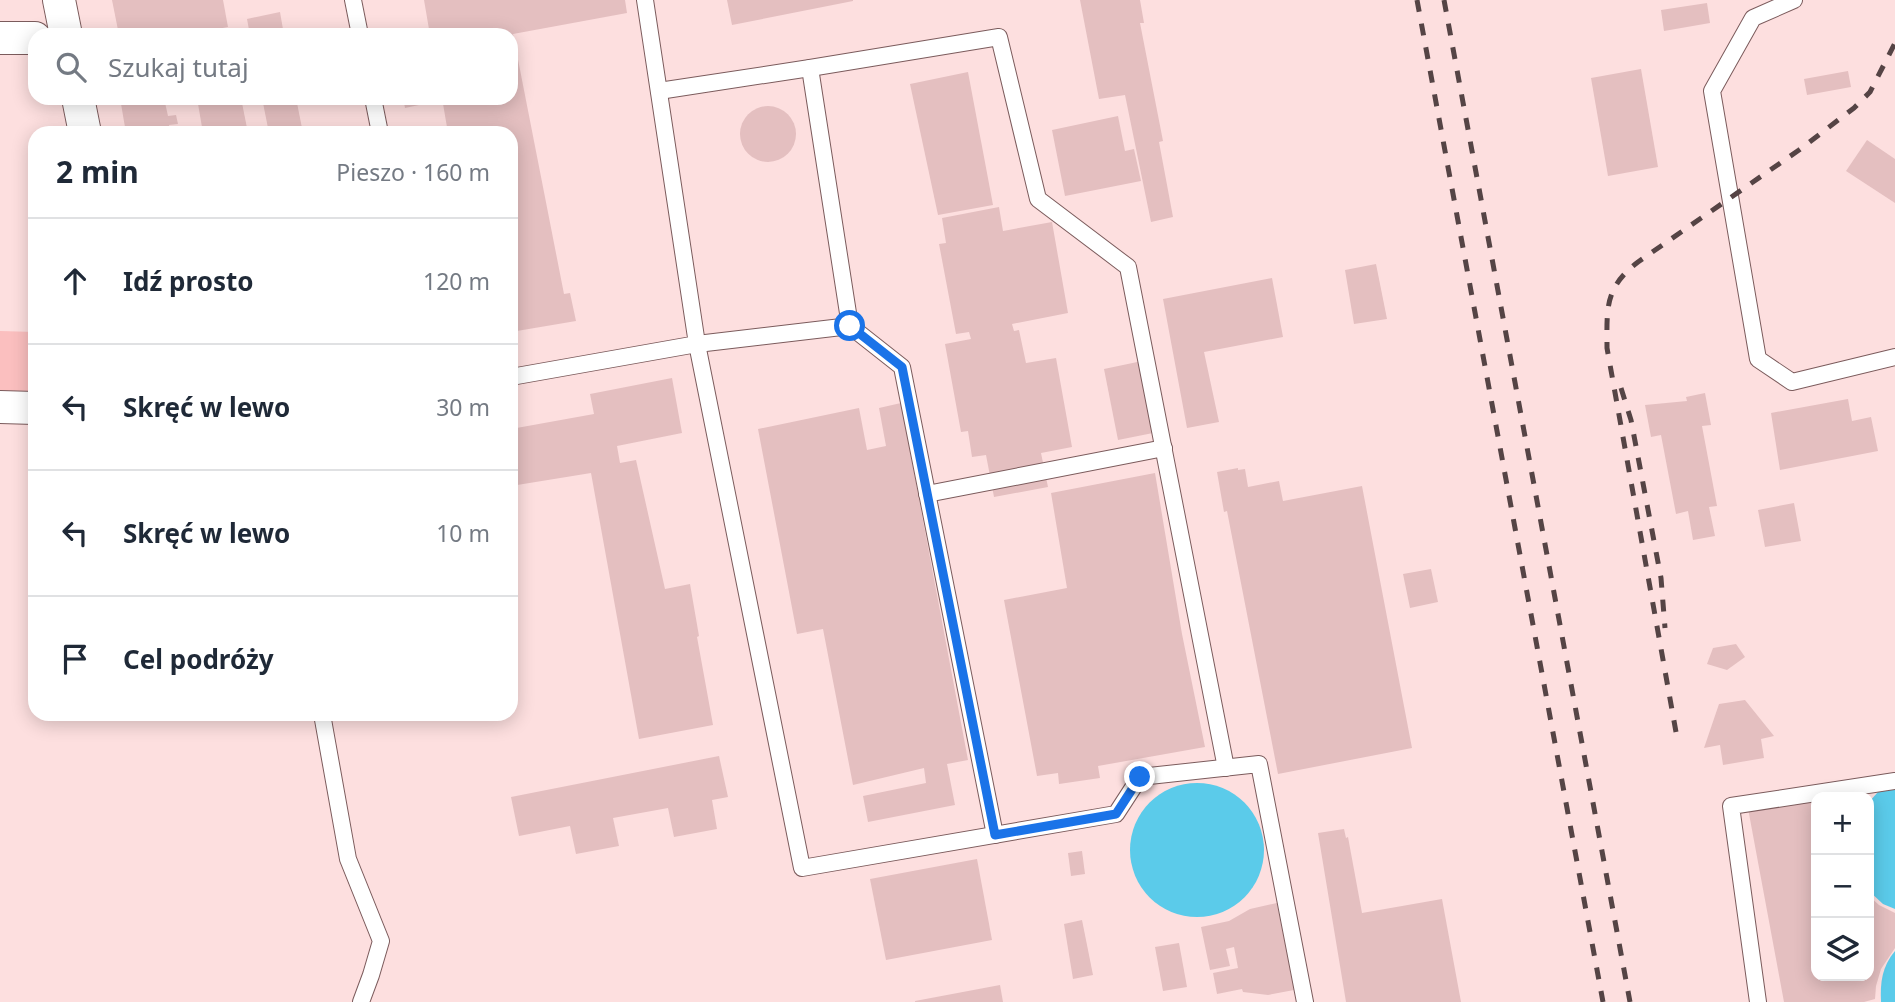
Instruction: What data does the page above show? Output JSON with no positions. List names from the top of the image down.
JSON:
{
  "page": {
    "search": "Szukaj tutaj",
    "heading": ["2 min", "Pieszo · 160 m"],
    "list": [
      ["Idź prosto", "120 m"],
      ["Skręć w lewo", "30 m"],
      ["Skręć w lewo", "10 m"],
      "Cel podróży"
    ],
    "map_buttons": ["+", "−"]
  }
}
